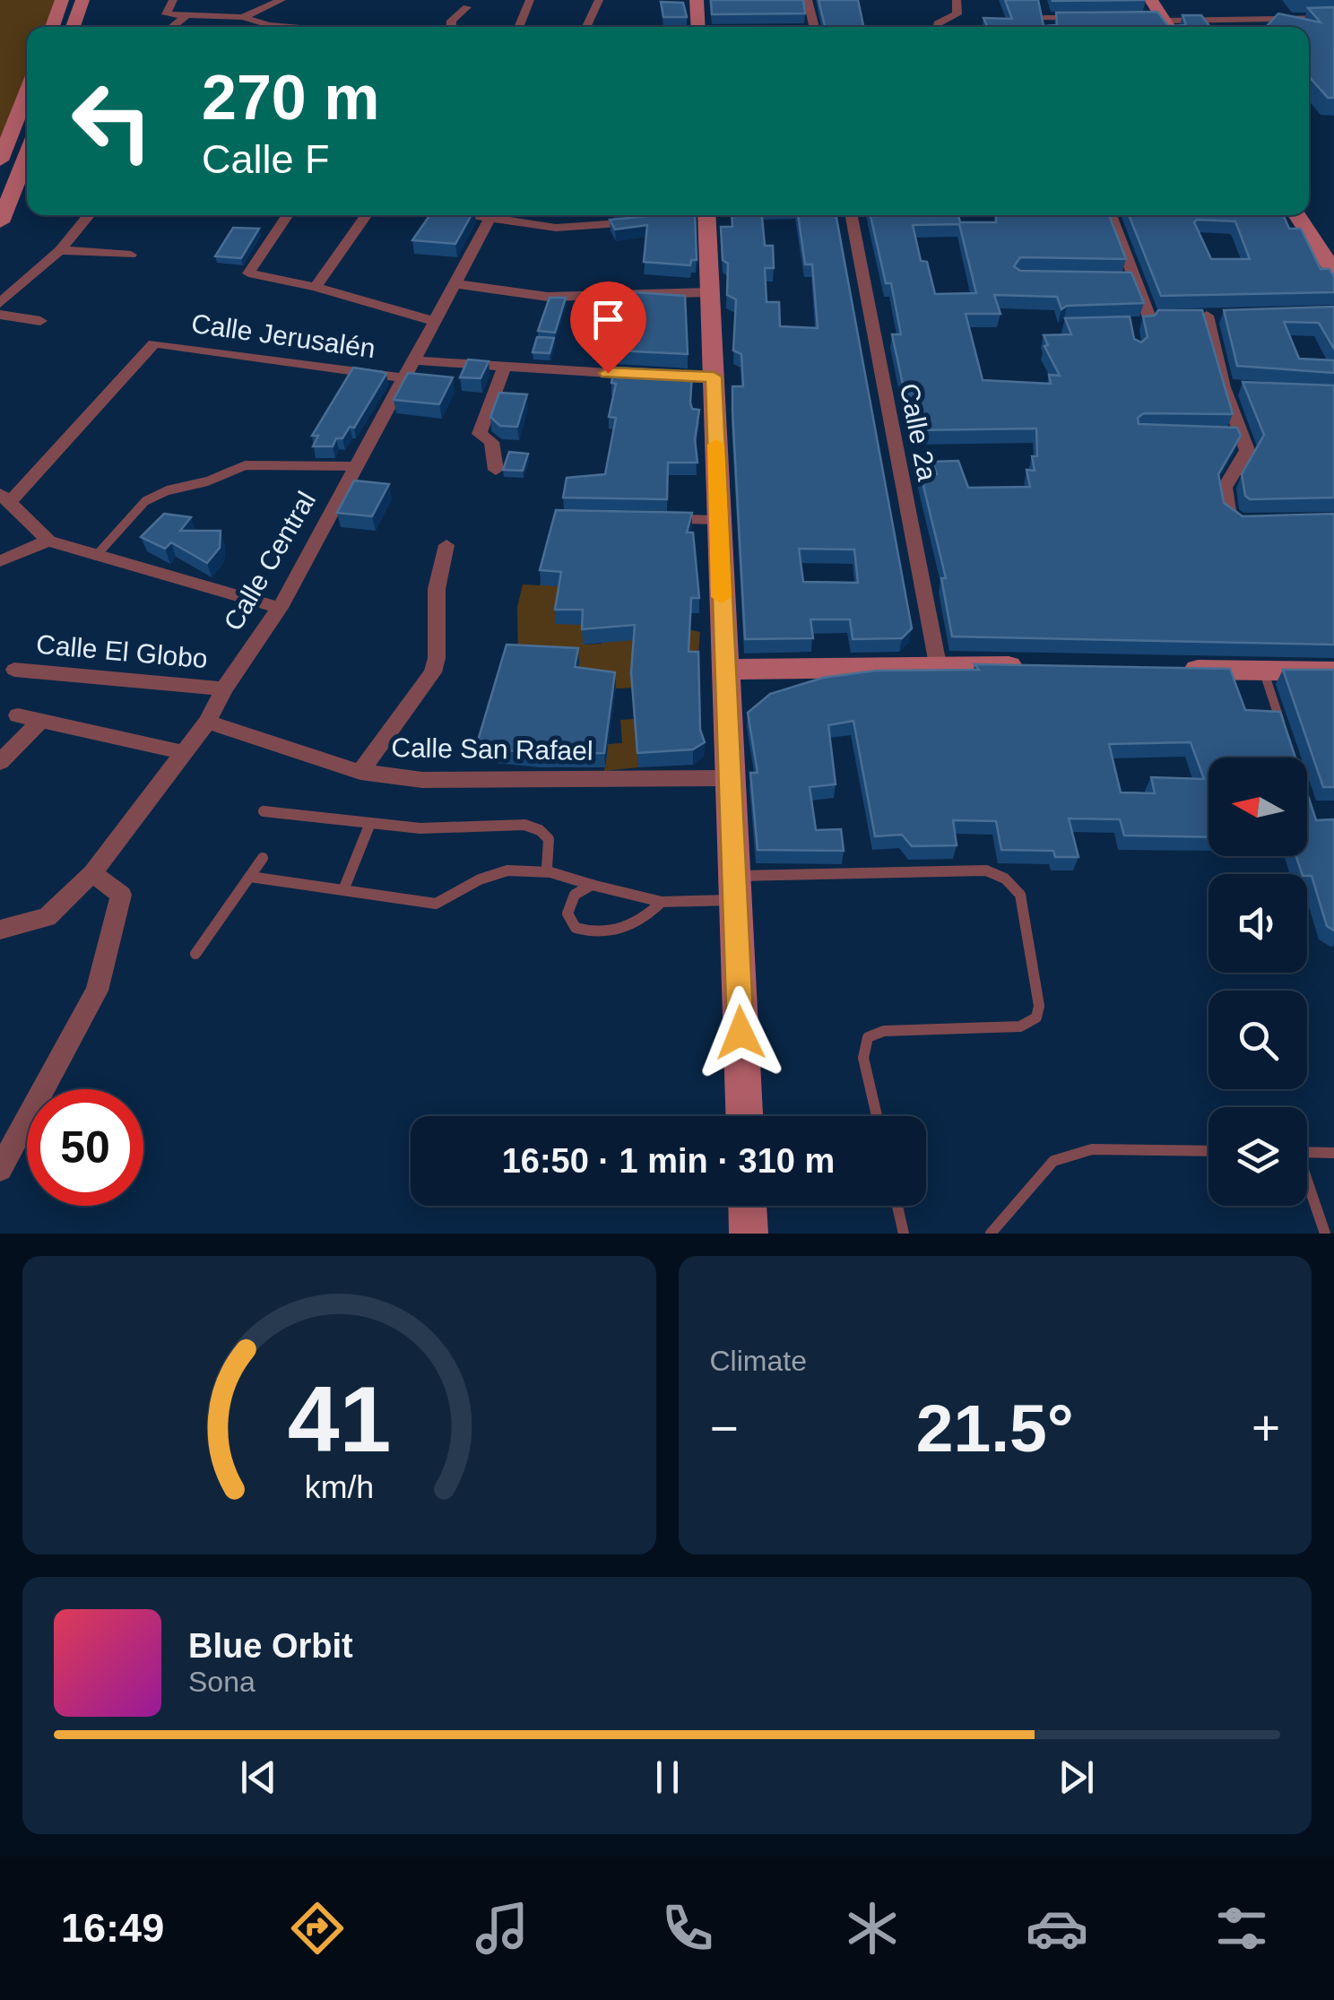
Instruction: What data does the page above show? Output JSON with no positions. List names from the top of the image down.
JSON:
{
  "streets": {
    "street": [
      "Calle Jerusalén",
      "Calle 2a",
      "Calle Central",
      "Calle El Globo",
      "Calle San Rafael"
    ]
  },
  "crossings": [
    ["Calle Jerusalén", "Calle Central"],
    ["Calle Central", "Calle El Globo"],
    ["Calle Central", "Calle San Rafael"]
  ],
  "north": "left",
  "page": {
    "turn": ["270 m", "Calle F"],
    "limit": "50",
    "trip": "16:50 · 1 min · 310 m",
    "tile": "Climate",
    "heat": ["−", "21.5°", "+"],
    "song": ["Blue Orbit", "Sona"],
    "tabs": "16:49",
    "gauge": ["41", "km/h"]
  }
}
